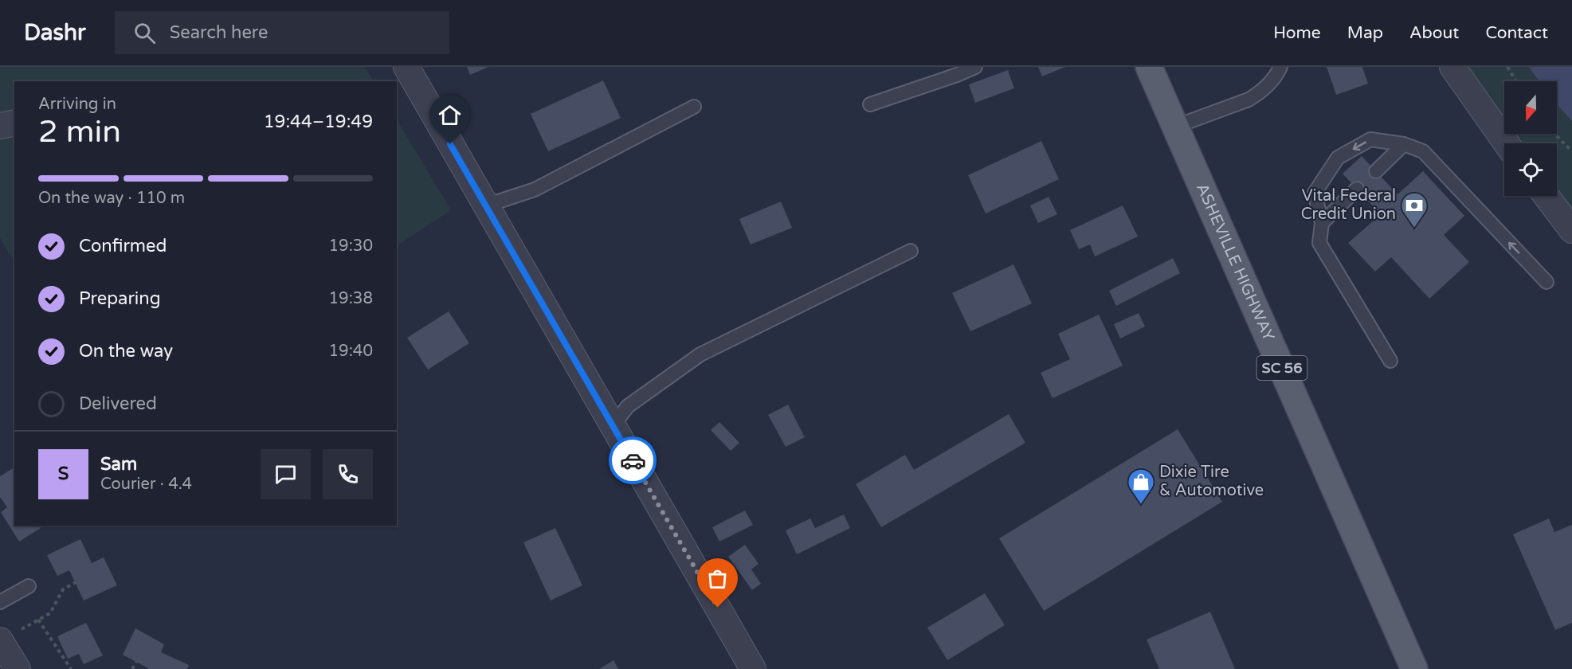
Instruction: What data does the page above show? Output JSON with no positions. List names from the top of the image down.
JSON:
{
  "streets": {
    "main road": ["ASHEVILLE HIGHWAY", "SC 56"]
  },
  "places": {
    "bank": ["Vital Federal Credit Union"],
    "shop": ["Dixie Tire & Automotive"]
  },
  "north": "bottom",
  "page": {
    "header": "Dashr",
    "search": "Search here",
    "nav": [
      "Home",
      "Map",
      "About",
      "Contact"
    ],
    "heading": ["2 min", "Arriving in", "19:44–19:49"],
    "panel": ["Sam", "Courier · 4.4"],
    "bar": "On the way · 110 m",
    "list": [
      ["Confirmed", "19:30"],
      ["Preparing", "19:38"],
      ["On the way", "19:40"],
      "Delivered"
    ],
    "round": "S"
  }
}
